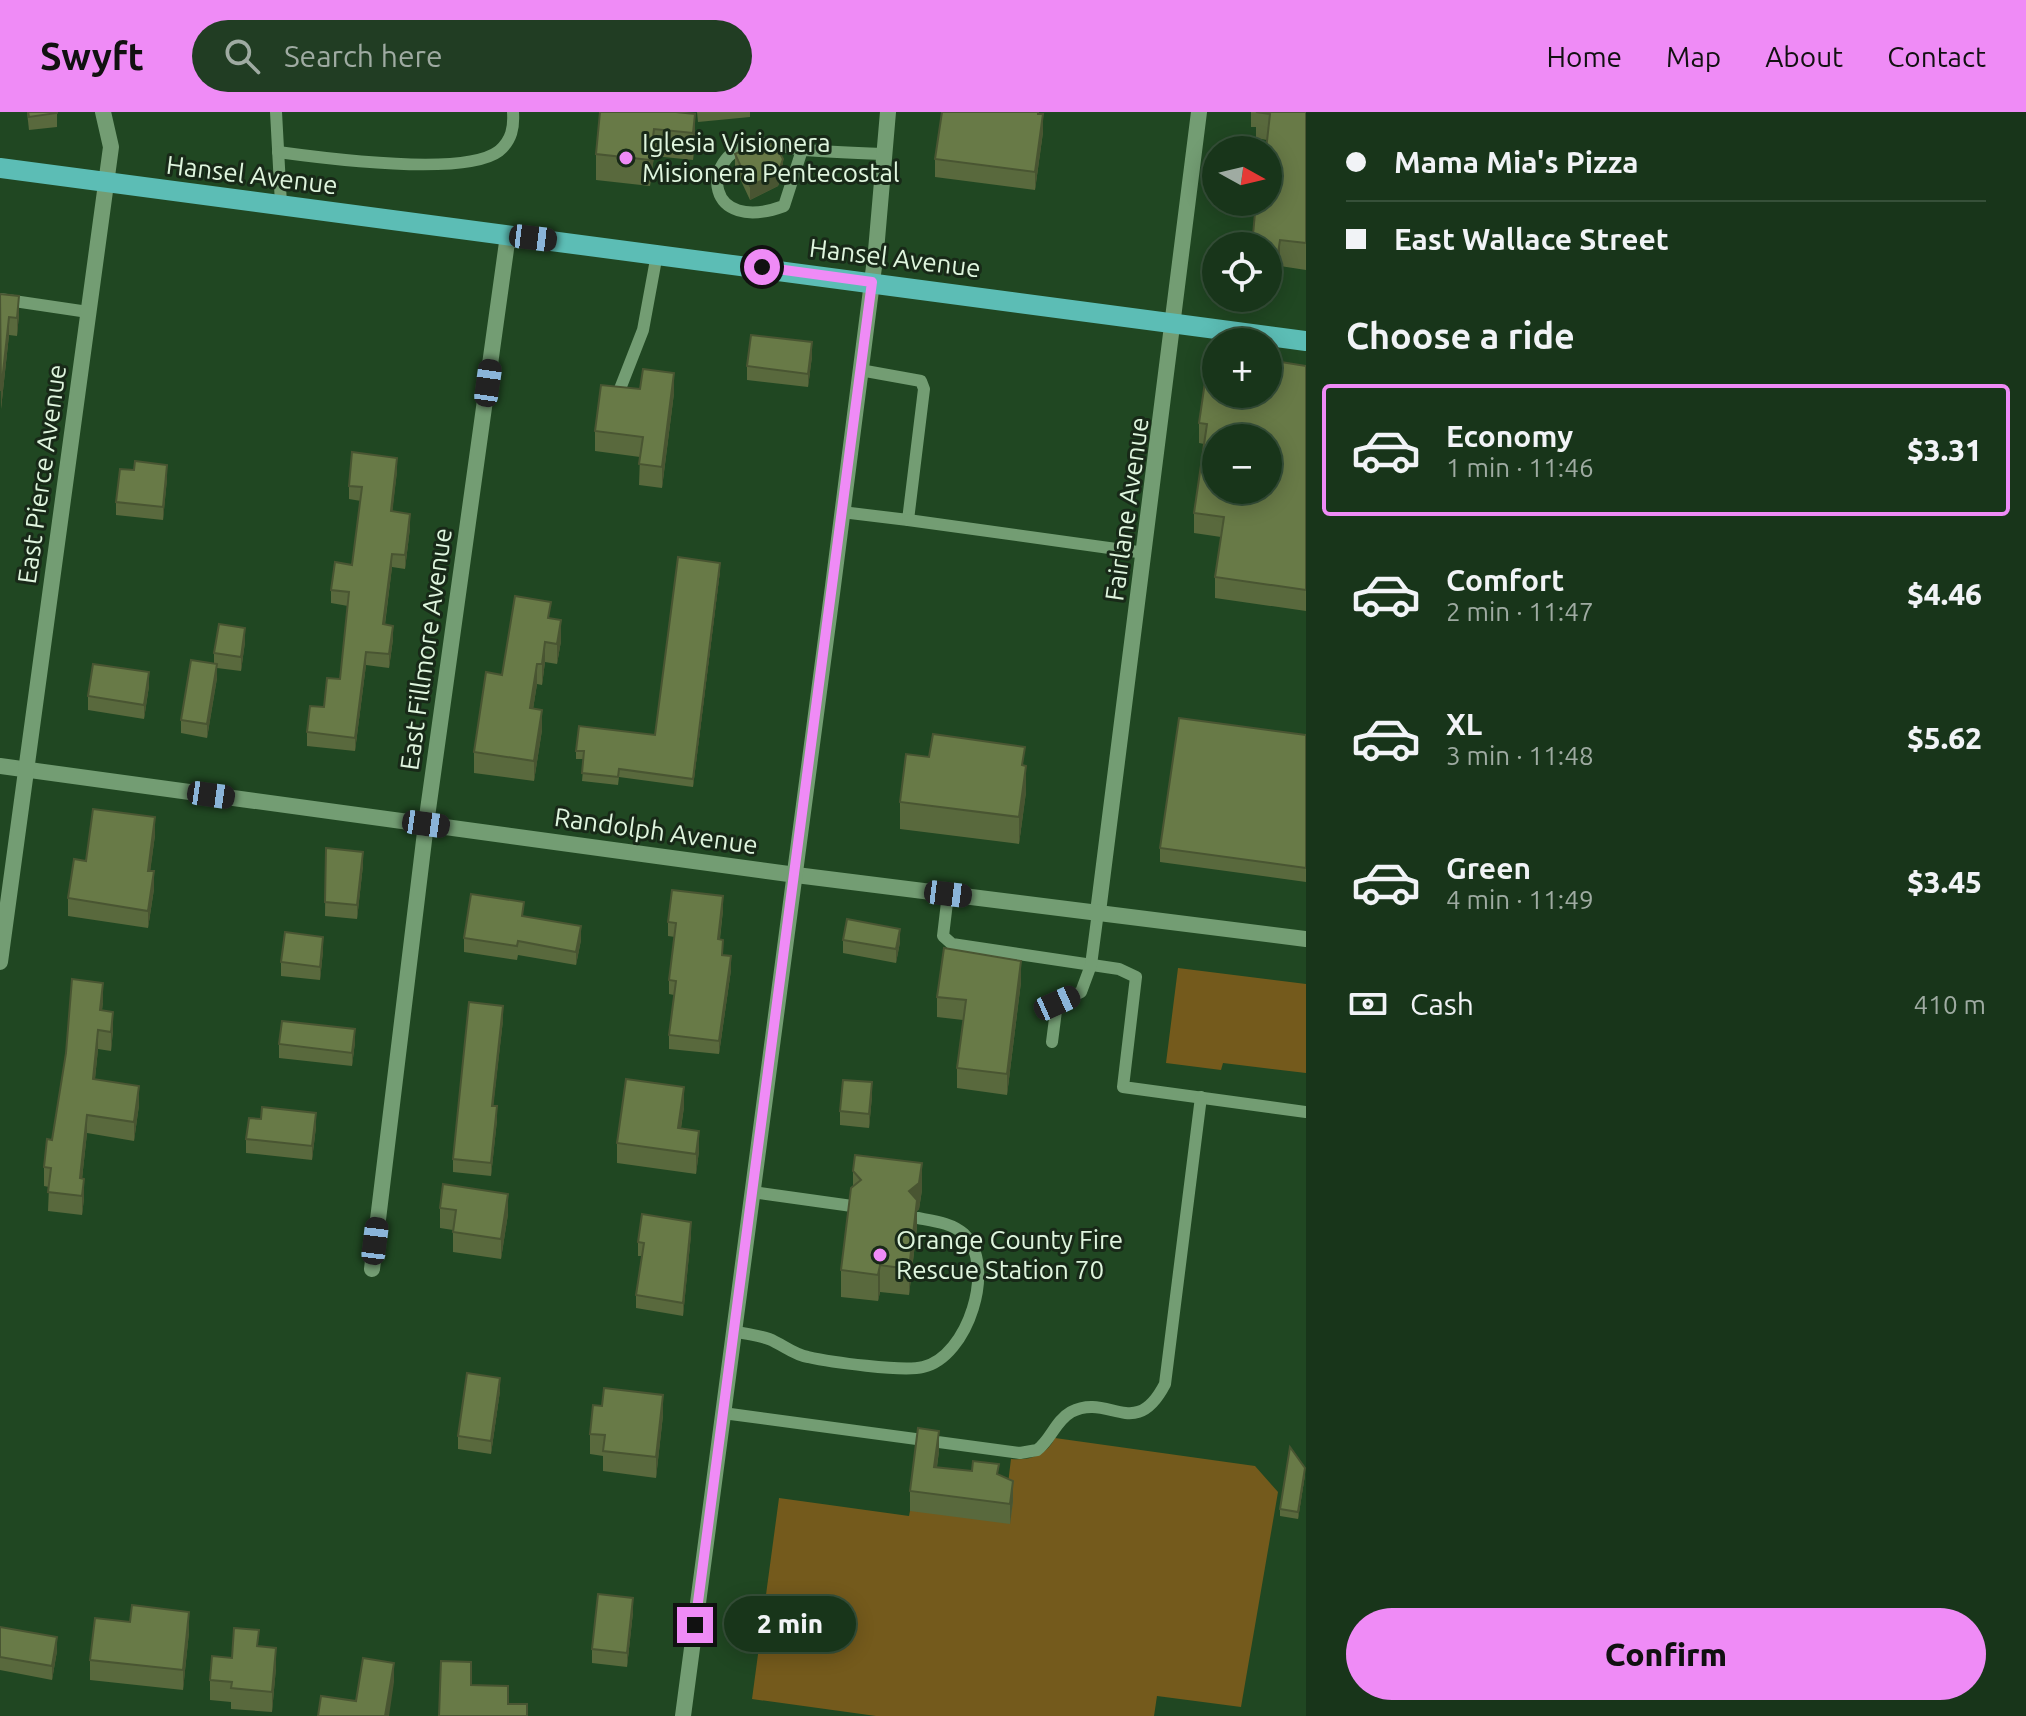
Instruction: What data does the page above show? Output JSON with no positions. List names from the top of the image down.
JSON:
{
  "streets": {
    "main road": ["Hansel Avenue"],
    "street": [
      "East Pierce Avenue",
      "Fairlane Avenue",
      "East Fillmore Avenue",
      "Randolph Avenue"
    ]
  },
  "crossings": [
    ["Hansel Avenue", "East Pierce Avenue"],
    ["Hansel Avenue", "Fairlane Avenue"],
    ["Hansel Avenue", "East Fillmore Avenue"],
    ["East Pierce Avenue", "Randolph Avenue"],
    ["Fairlane Avenue", "Randolph Avenue"],
    ["East Fillmore Avenue", "Randolph Avenue"]
  ],
  "places": ["Iglesia Visionera Misionera Pentecostal", "Orange County Fire Rescue Station 70"],
  "north": "right",
  "page": {
    "header": "Swyft",
    "search": "Search here",
    "nav": [
      "Home",
      "Map",
      "About",
      "Contact"
    ],
    "banner": ["Mama Mia's Pizza", "East Wallace Street"],
    "map_buttons": ["+", "−"],
    "heading": "Choose a ride",
    "list": [
      {
        "name": "Economy",
        "note": "1 min · 11:46",
        "value": "$3.31"
      },
      {
        "name": "Comfort",
        "note": "2 min · 11:47",
        "value": "$4.46"
      },
      {
        "name": "XL",
        "note": "3 min · 11:48",
        "value": "$5.62"
      },
      {
        "name": "Green",
        "note": "4 min · 11:49",
        "value": "$3.45"
      }
    ],
    "pay": ["Cash", "410 m"],
    "buttons": "Confirm",
    "bubble": "2 min"
  }
}
